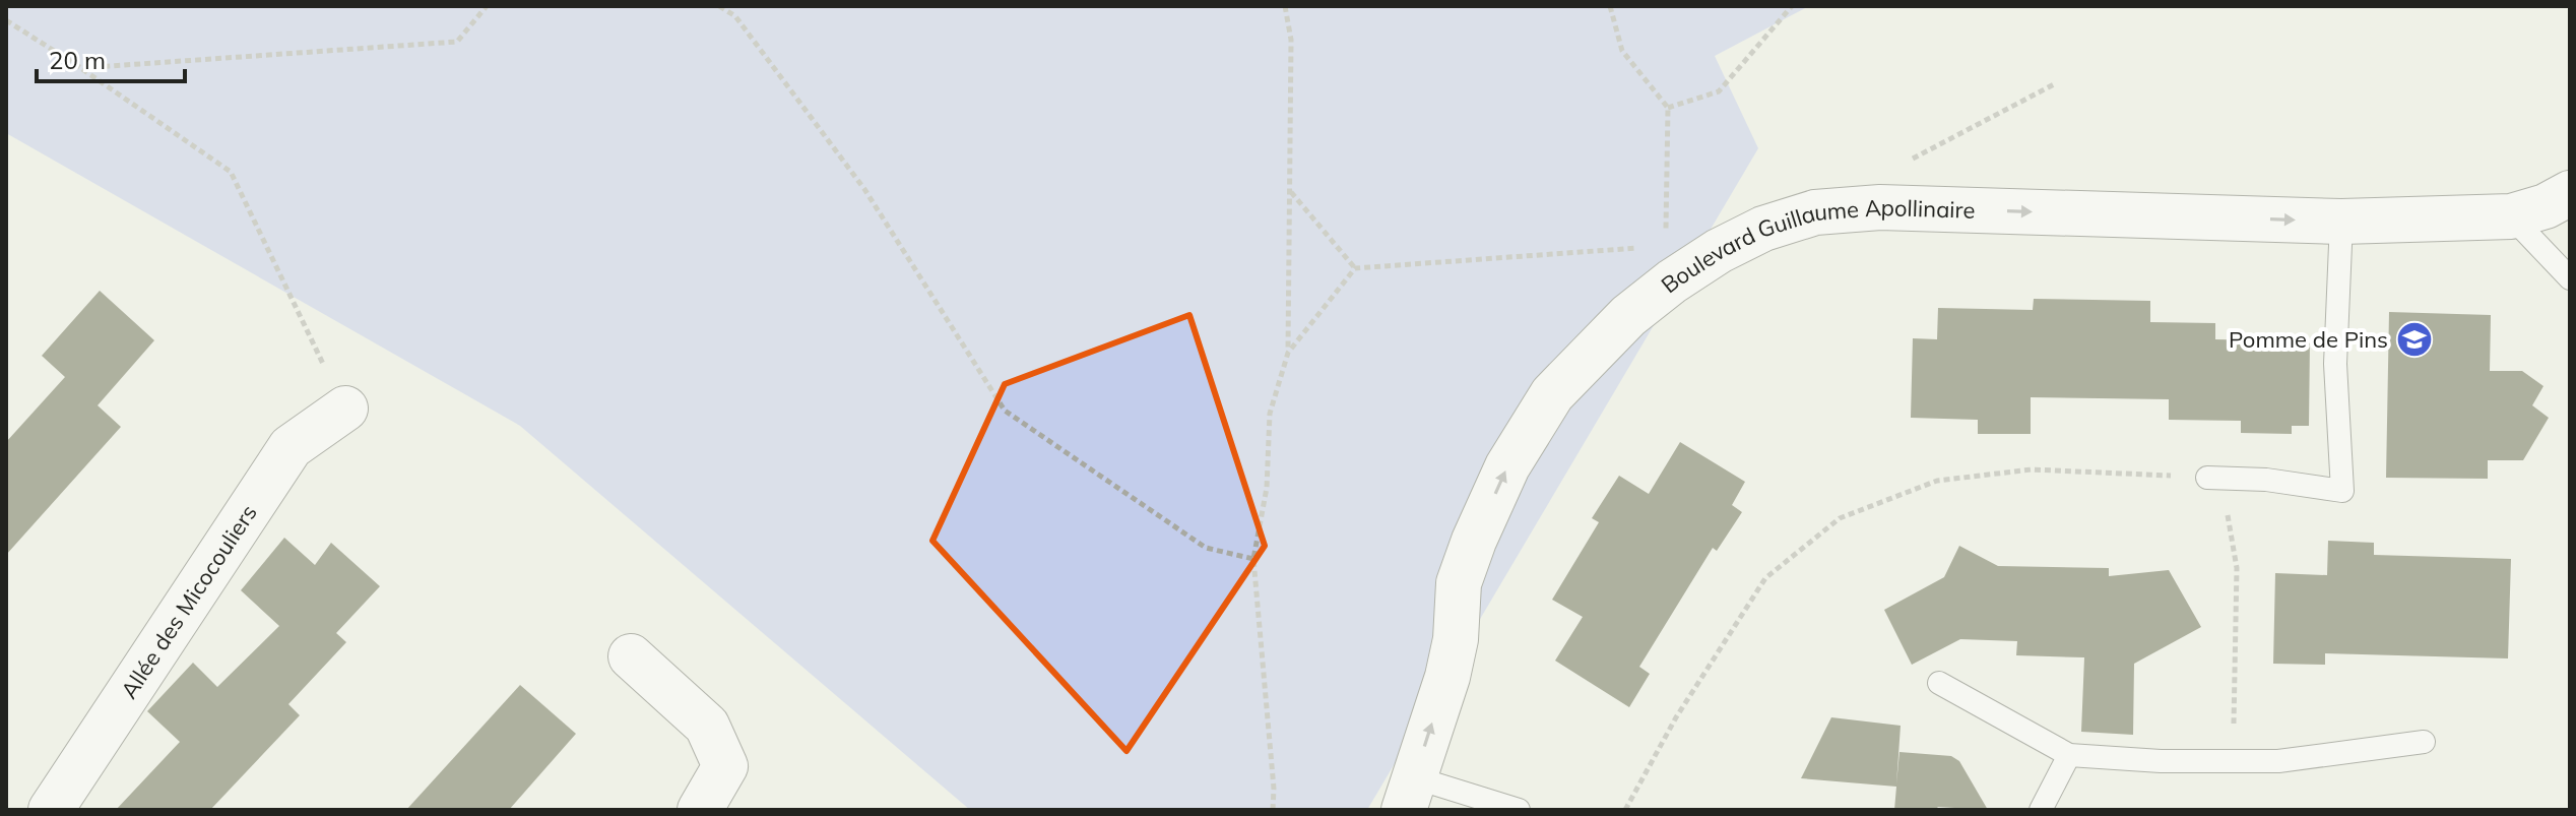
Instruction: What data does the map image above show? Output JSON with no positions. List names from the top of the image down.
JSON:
{
  "streets": {
    "street": ["Boulevard Guillaume Apollinaire", "Allée des Micocouliers"]
  },
  "one_way": ["Boulevard Guillaume Apollinaire"],
  "places": {
    "school or university": ["Pomme de Pins"]
  },
  "scale_bar": "20 m"
}
